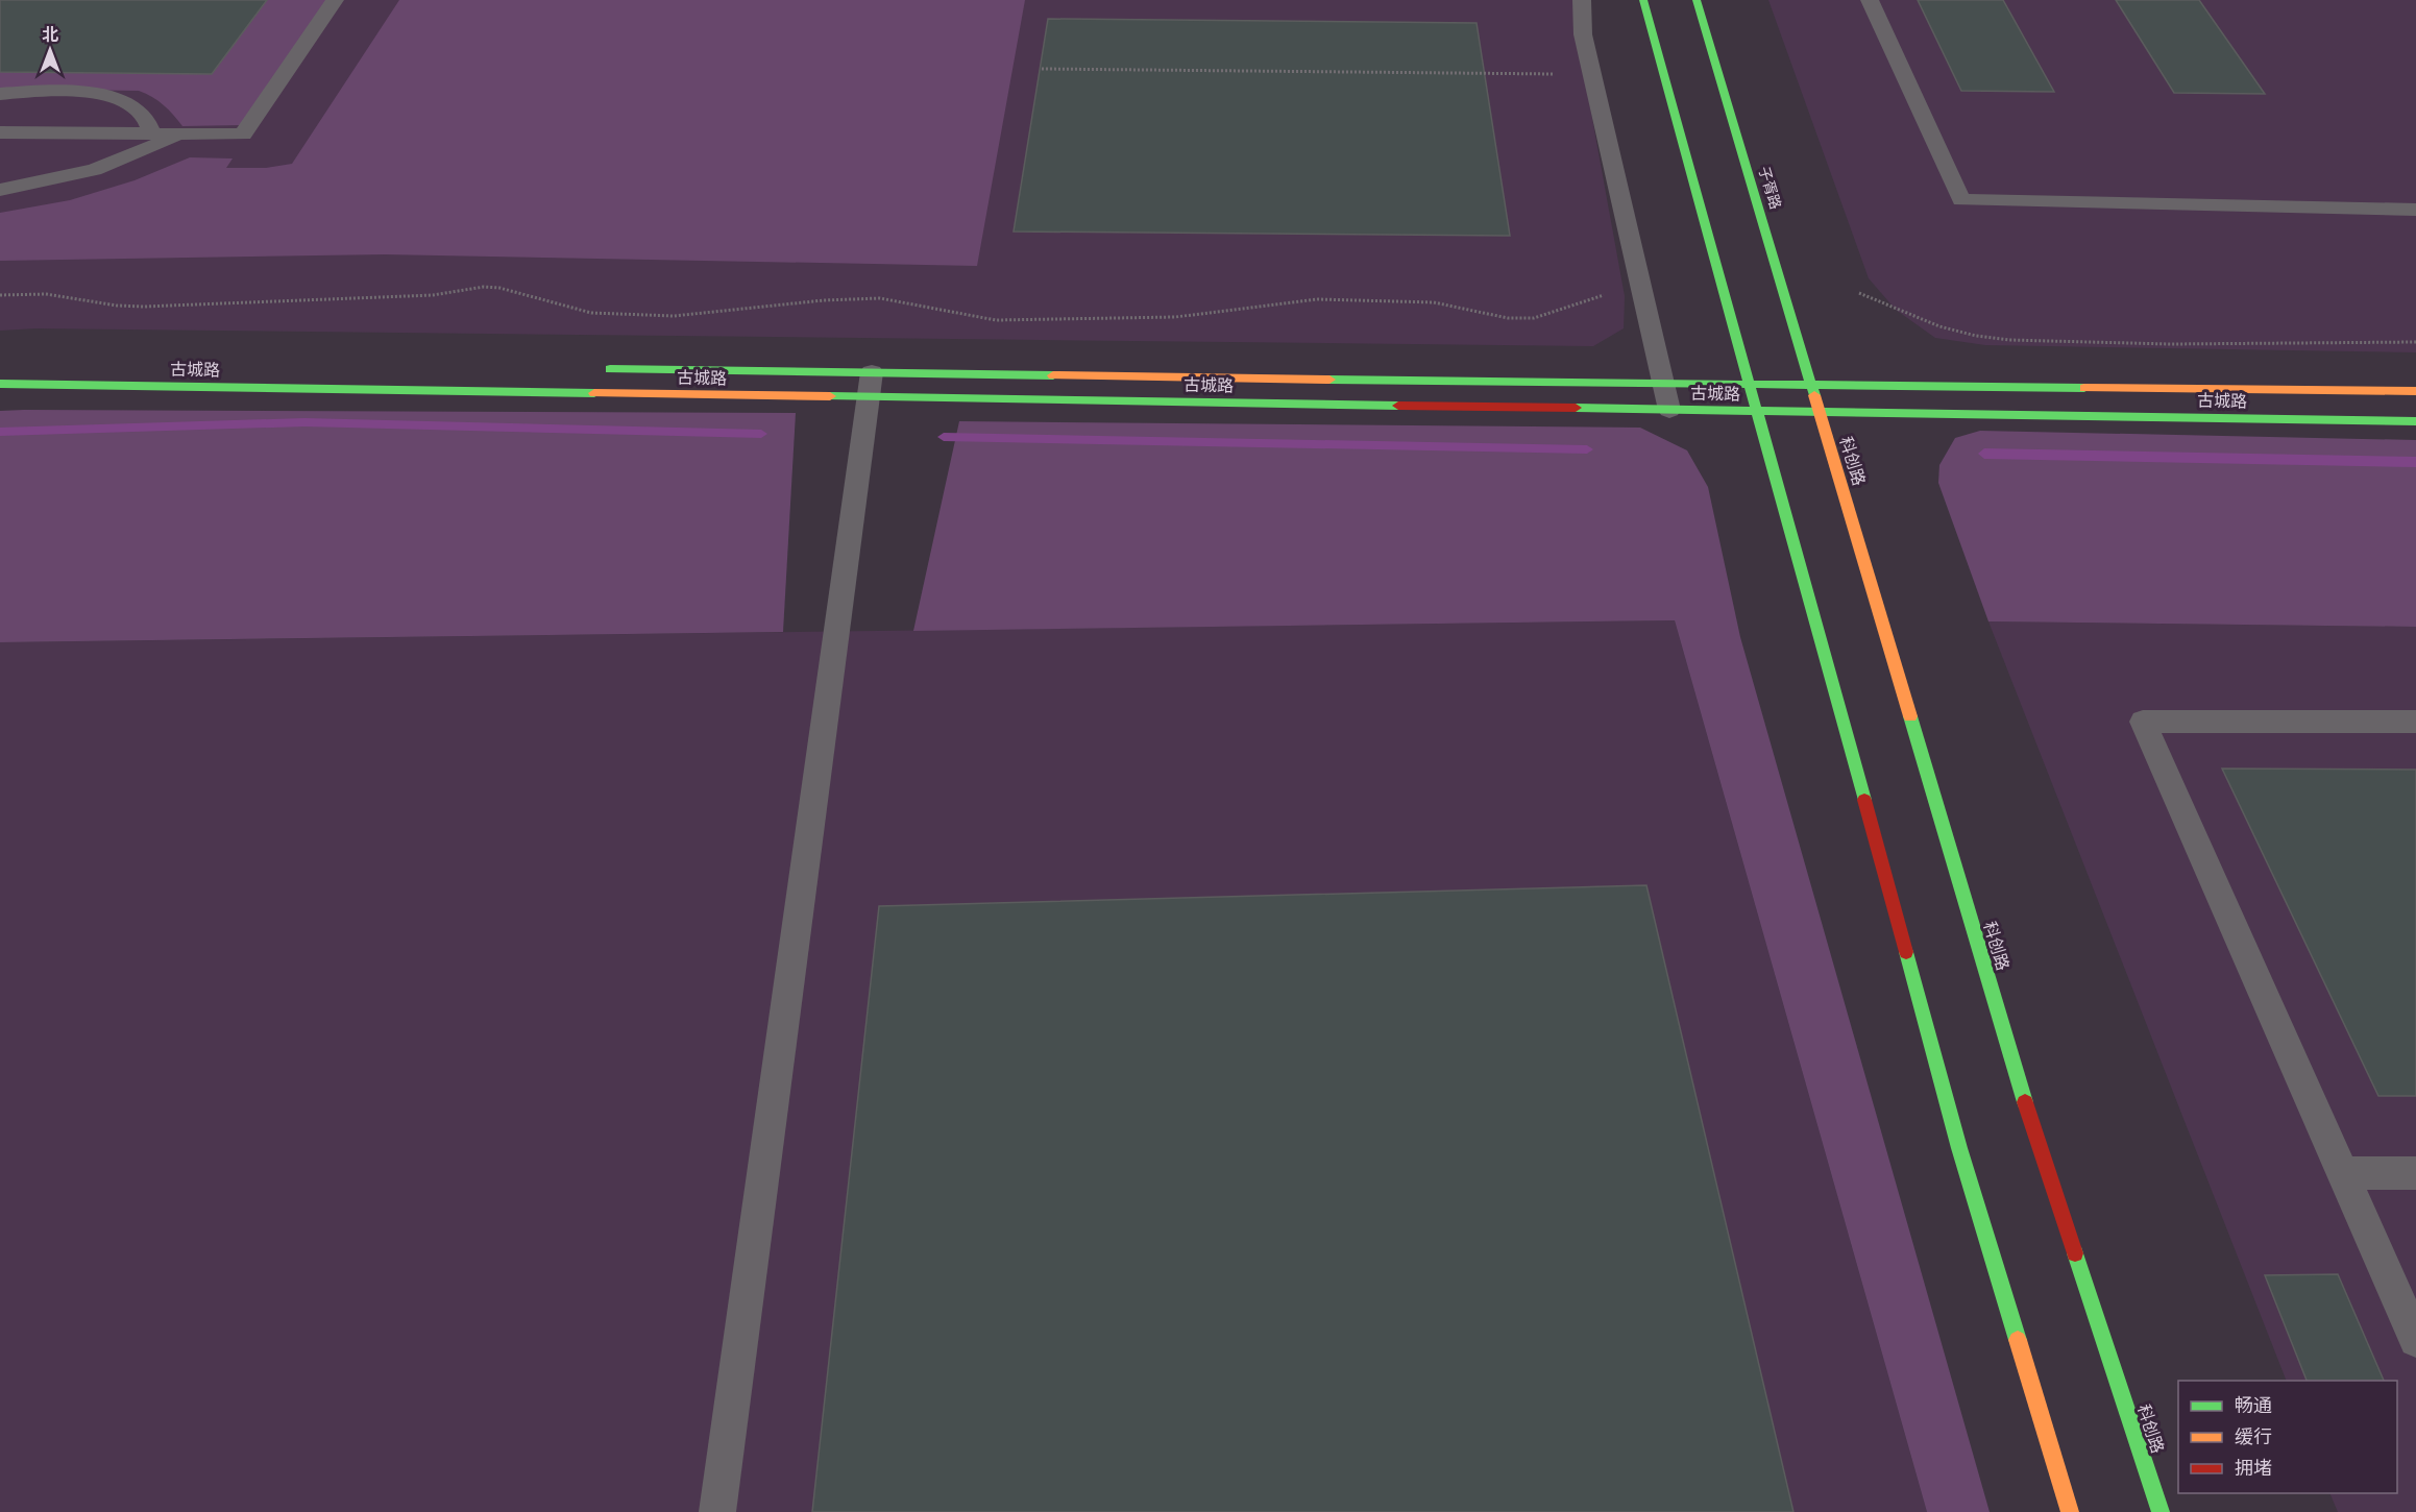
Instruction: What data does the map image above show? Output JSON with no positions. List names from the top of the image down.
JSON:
{
  "streets": {
    "main road": ["子胥路", "古城路", "科创路"]
  },
  "crossings": [
    ["子胥路", "古城路"],
    ["子胥路", "科创路"],
    ["古城路", "科创路"]
  ],
  "legend": ["畅通", "缓行", "拥堵"],
  "north": "top"
}
